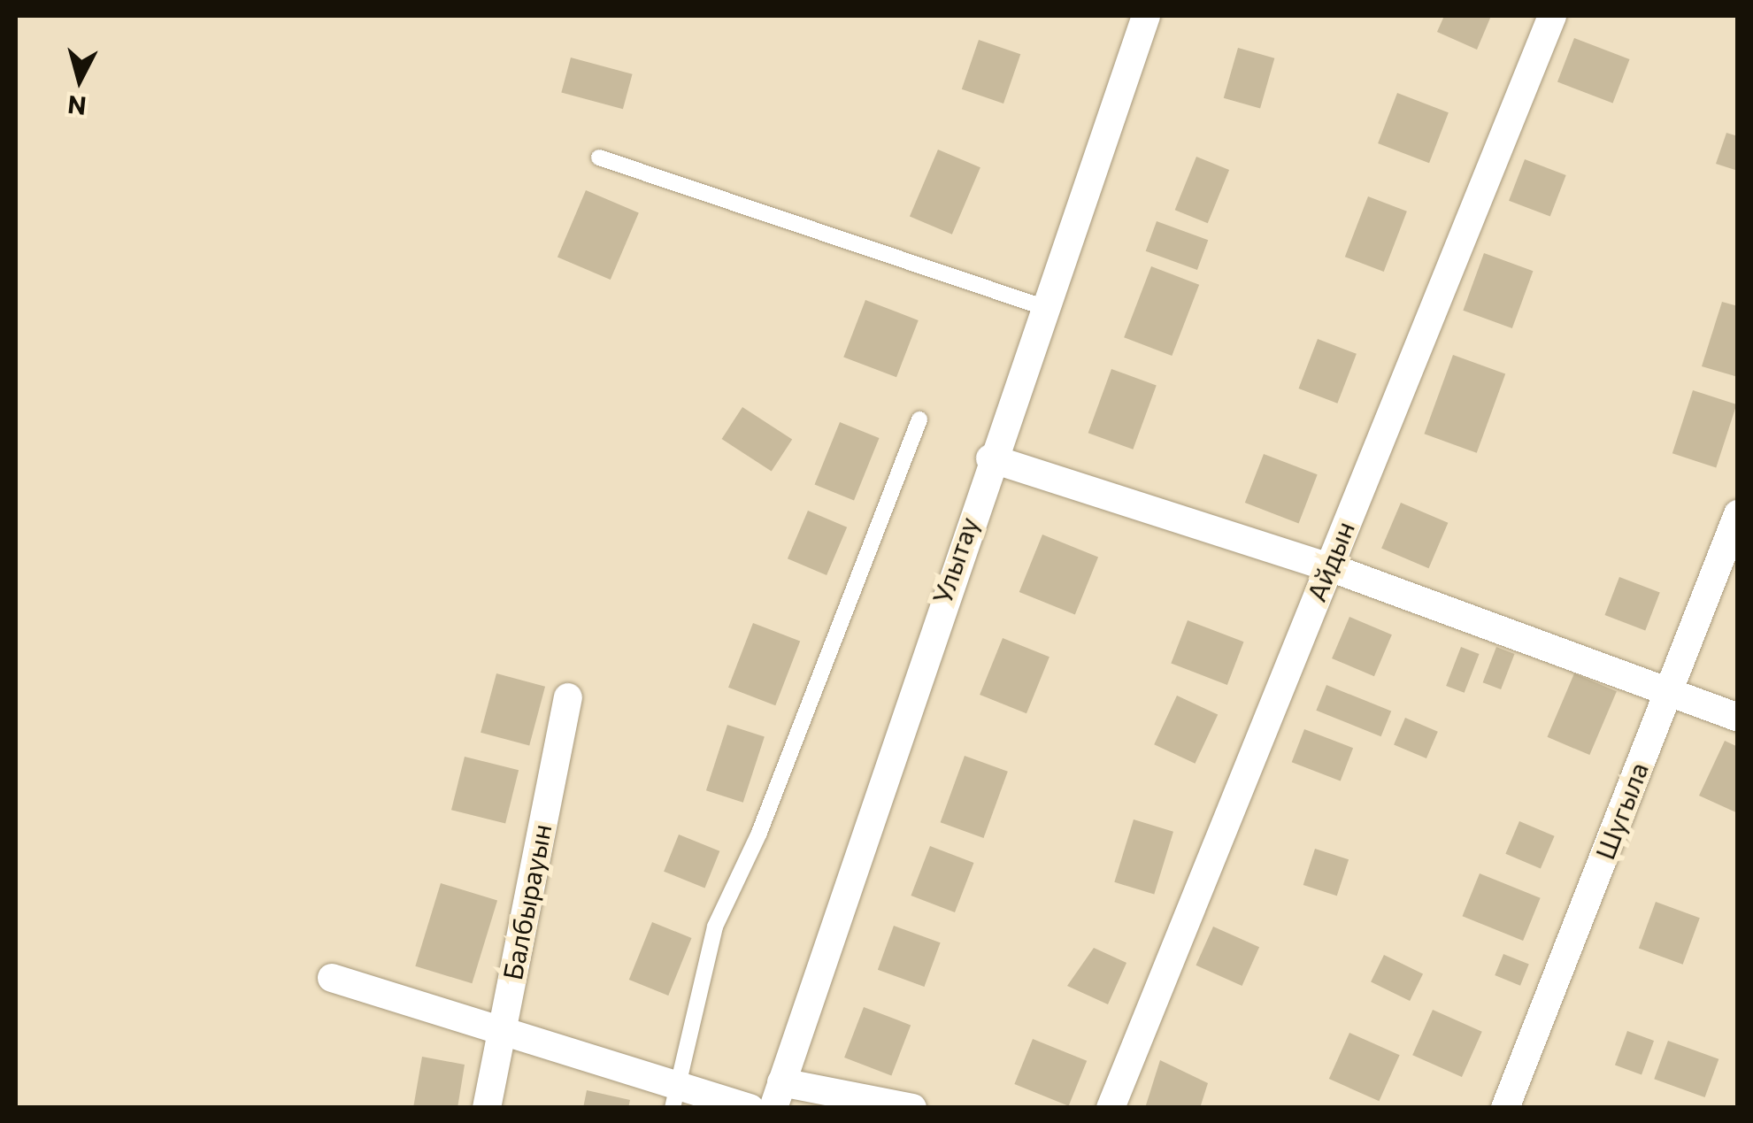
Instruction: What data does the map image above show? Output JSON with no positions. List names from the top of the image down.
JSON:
{
  "streets": {
    "street": [
      "Улытау",
      "Айдын",
      "Шугыла",
      "Балбырауын"
    ]
  },
  "north": "bottom"
}
